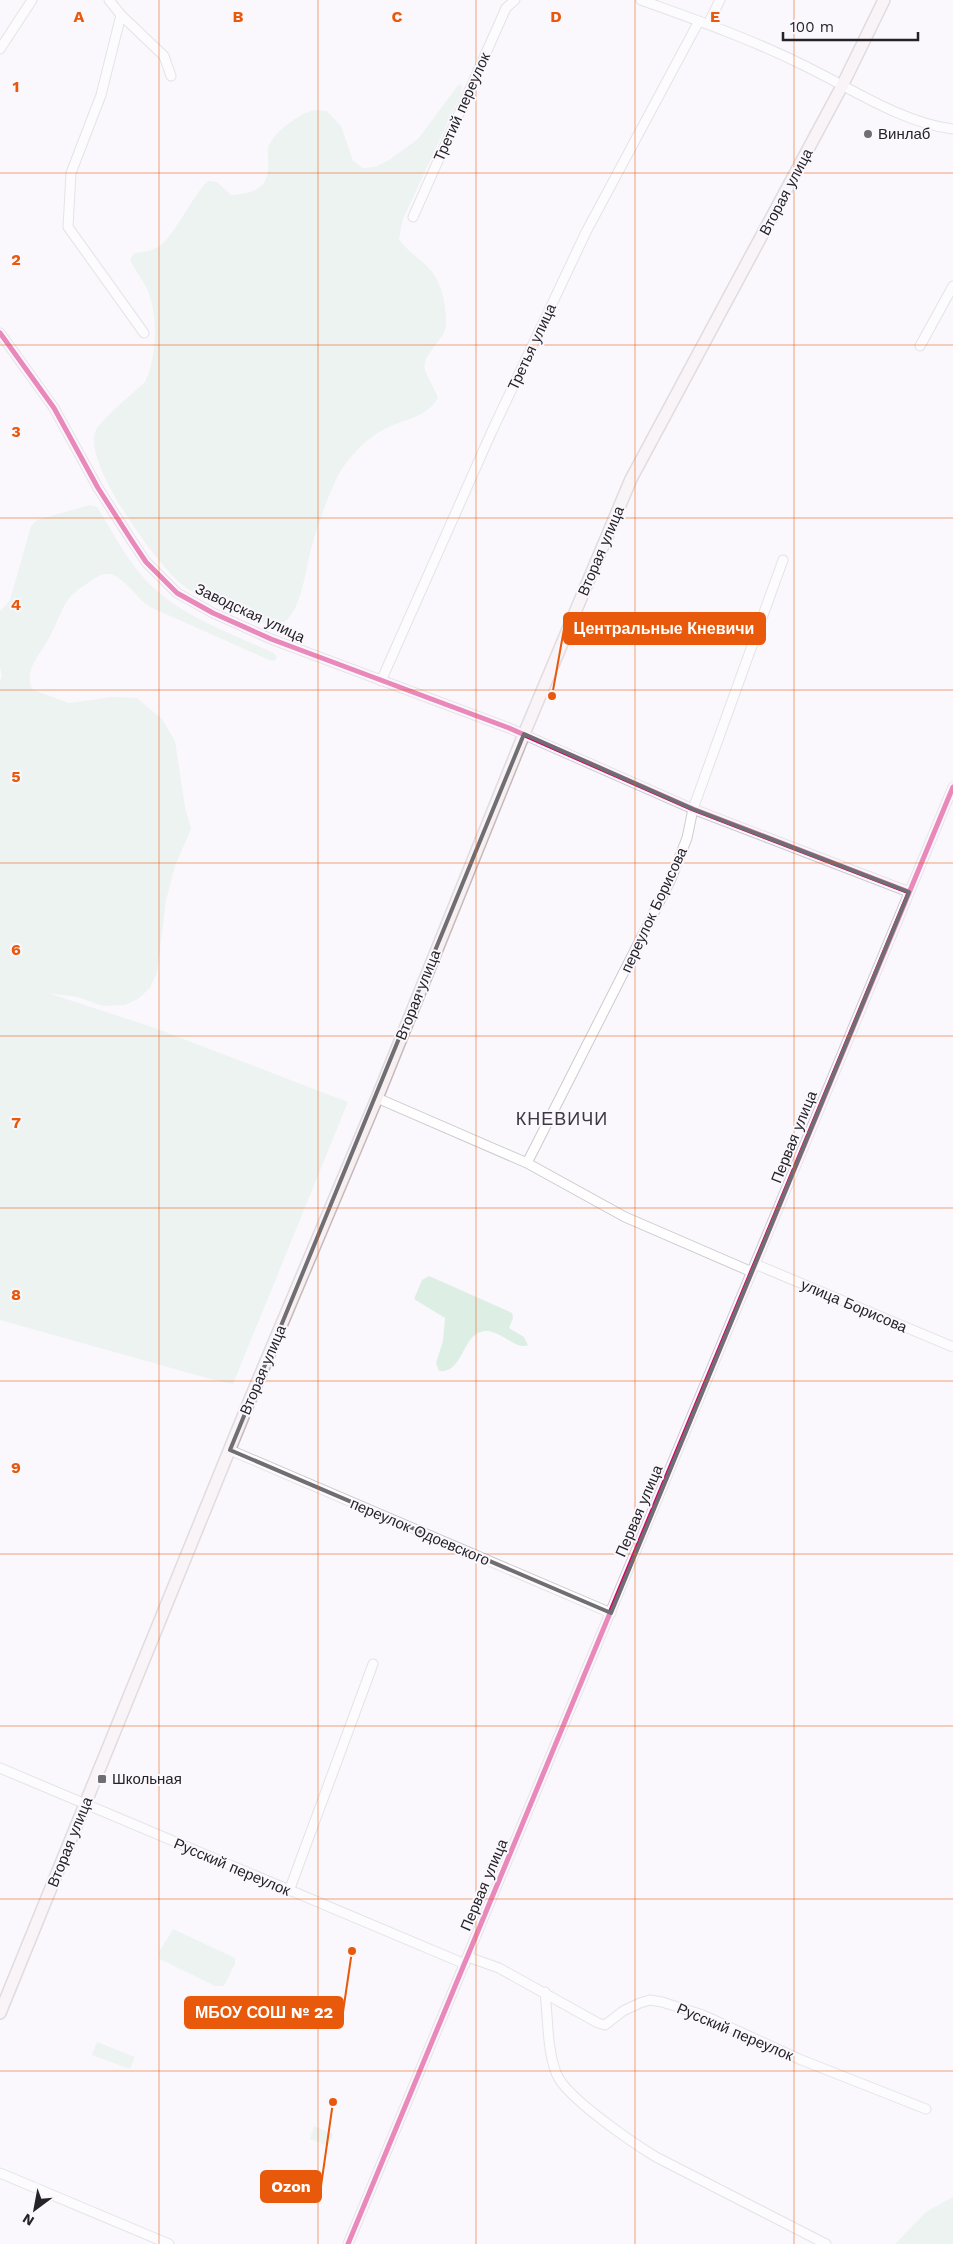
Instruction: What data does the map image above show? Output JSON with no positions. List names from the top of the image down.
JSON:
{
  "streets": {
    "main road": ["Вторая улица"],
    "street": [
      "Третий переулок",
      "Третья улица",
      "Заводская улица",
      "переулок Борисова",
      "Первая улица",
      "улица Борисова",
      "переулок Одоевского",
      "Русский переулок"
    ]
  },
  "crossings": [
    ["Вторая улица", "Заводская улица"],
    ["Вторая улица", "переулок Одоевского"],
    ["Вторая улица", "Русский переулок"],
    ["Третья улица", "Заводская улица"],
    ["Заводская улица", "переулок Борисова"],
    ["Заводская улица", "Первая улица"],
    ["Первая улица", "улица Борисова"],
    ["Первая улица", "переулок Одоевского"],
    ["Первая улица", "Русский переулок"]
  ],
  "districts": ["КНЕВИЧИ"],
  "places": {
    "other": [
      "Винлаб",
      "Центральные Кневичи",
      "МБОУ СОШ № 22",
      "Ozon"
    ],
    "transit": ["Школьная"]
  },
  "scale_bar": "100 m",
  "north": "bottom left",
  "grid": {
    "columns": [
      "A",
      "B",
      "C",
      "D",
      "E"
    ],
    "rows": [
      "1",
      "2",
      "3",
      "4",
      "5",
      "6",
      "7",
      "8",
      "9"
    ]
  }
}
